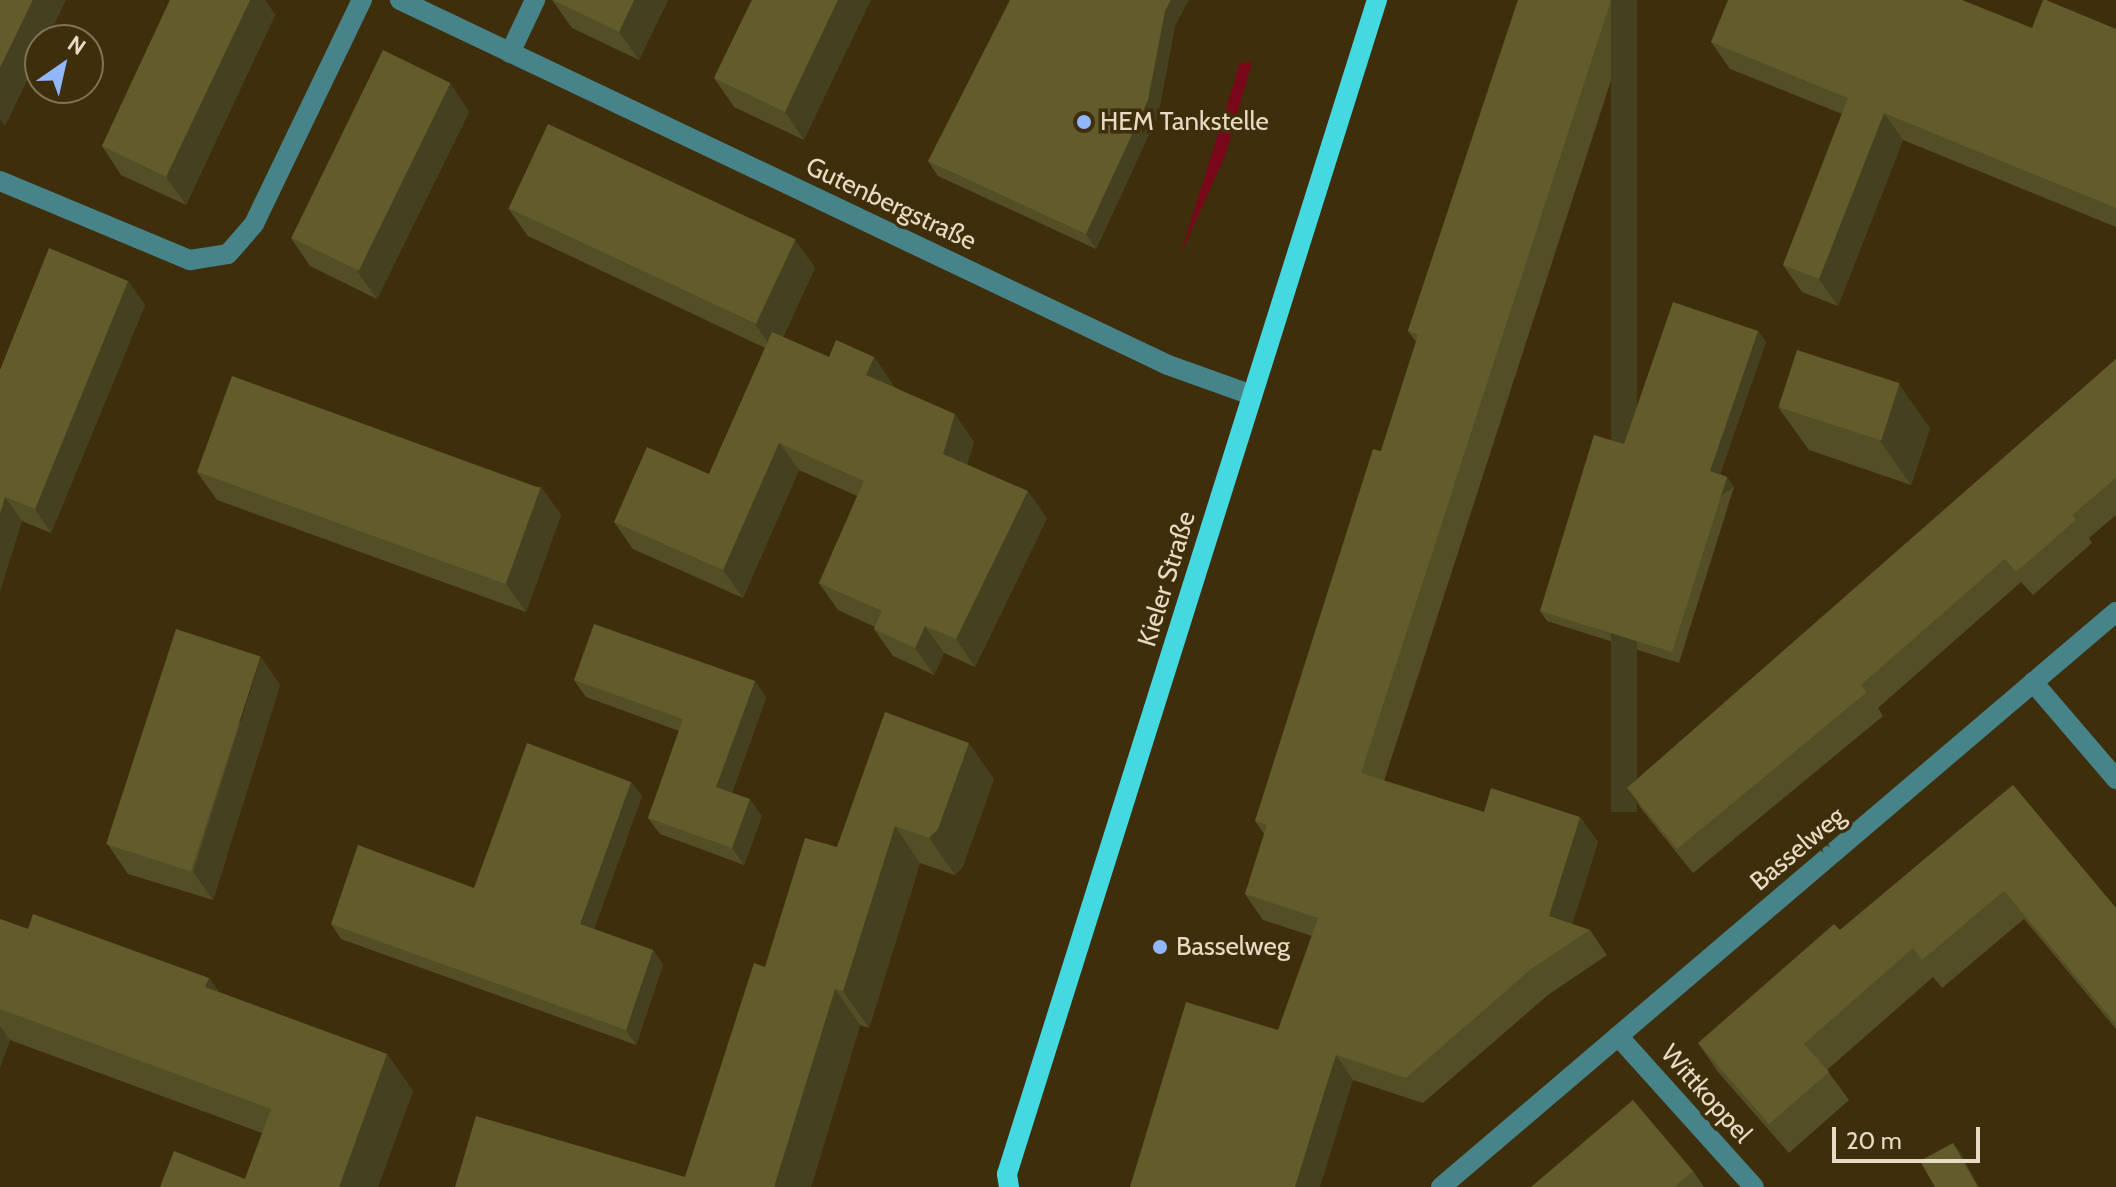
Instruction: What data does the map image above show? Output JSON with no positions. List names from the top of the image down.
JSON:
{
  "streets": {
    "main road": ["Kieler Straße"],
    "street": ["Gutenbergstraße", "Basselweg", "Wittkoppel"]
  },
  "crossings": [
    ["Gutenbergstraße", "Kieler Straße"],
    ["Basselweg", "Wittkoppel"]
  ],
  "places": ["HEM Tankstelle", "Basselweg"],
  "scale_bar": "20 m",
  "north": "top right"
}
